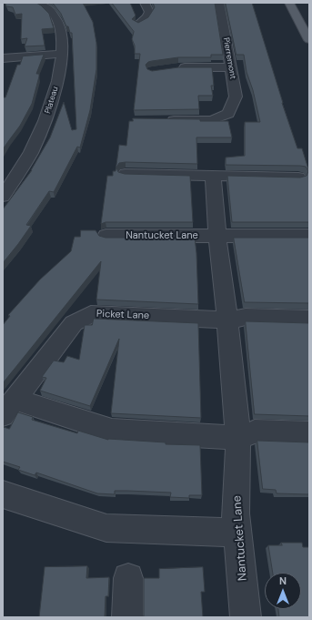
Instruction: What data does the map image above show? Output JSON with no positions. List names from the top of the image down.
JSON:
{
  "streets": {
    "street": [
      "Pierremont",
      "Plateau",
      "Nantucket Lane",
      "Picket Lane"
    ]
  },
  "crossings": [
    ["Nantucket Lane", "Picket Lane"]
  ],
  "north": "top"
}
